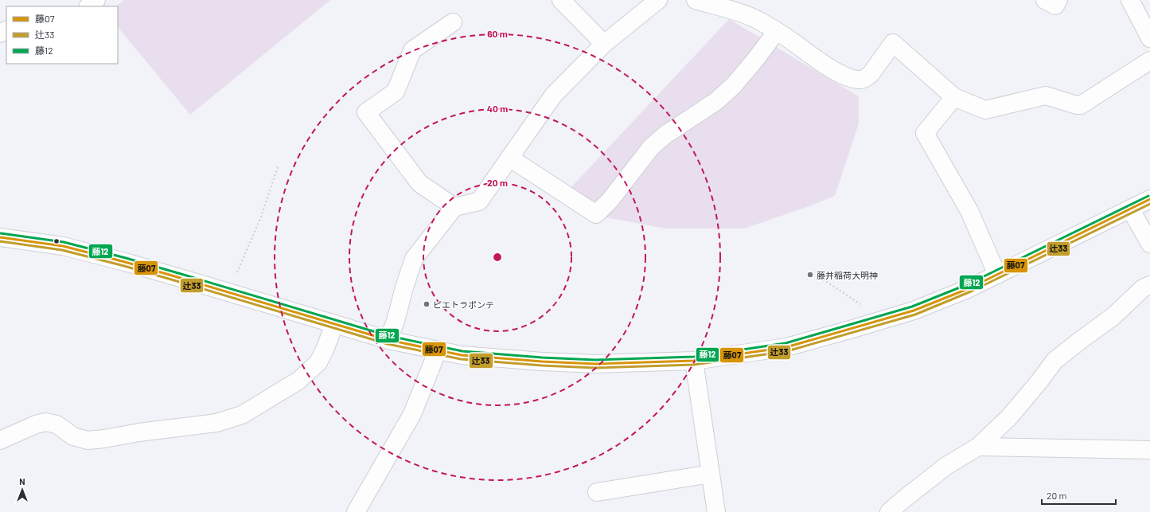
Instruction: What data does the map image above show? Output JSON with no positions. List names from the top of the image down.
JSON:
{
  "places": ["藤井稲荷大明神", "ピエトラポンテ"],
  "lines": ["transit line 藤12", "transit line 藤07", "transit line 辻33"],
  "legend": ["藤07", "辻33", "藤12"],
  "scale_bar": "20 m",
  "north": "top",
  "rings": ["60 m", "40 m", "20 m"]
}
